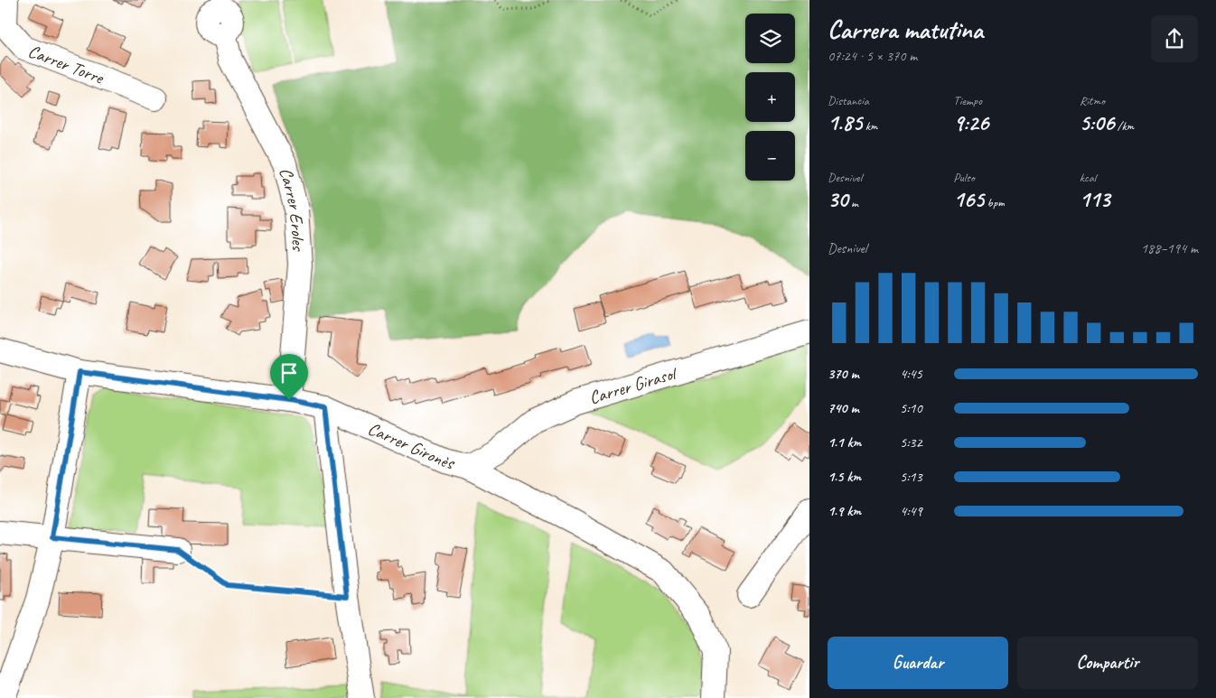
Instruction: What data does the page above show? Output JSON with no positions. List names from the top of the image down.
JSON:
{
  "streets": {
    "street": [
      "Carrer Torre",
      "Carrer Eroles",
      "Carrer Girasol",
      "Carrer Gironès"
    ]
  },
  "crossings": [
    ["Carrer Eroles", "Carrer Gironès"],
    ["Carrer Girasol", "Carrer Gironès"]
  ],
  "page": {
    "heading": ["Carrera matutina", "07:24 · 5 × 370 m"],
    "map_buttons": ["+", "−"],
    "stats": [
      ["Distancia", "1.85 km"],
      ["Tiempo", "9:26"],
      ["Ritmo", "5:06 /km"],
      ["Desnivel", "30 m"],
      ["Pulso", "165 bpm"],
      ["kcal", "113"]
    ],
    "chart": ["Desnivel", "188–194 m"],
    "list": [
      {
        "name": "370 m",
        "note": "4:45"
      },
      {
        "name": "740 m",
        "note": "5:10"
      },
      {
        "name": "1.1 km",
        "note": "5:32"
      },
      {
        "name": "1.5 km",
        "note": "5:13"
      },
      {
        "name": "1.9 km",
        "note": "4:49"
      }
    ],
    "buttons": ["Guardar", "Compartir"]
  }
}
